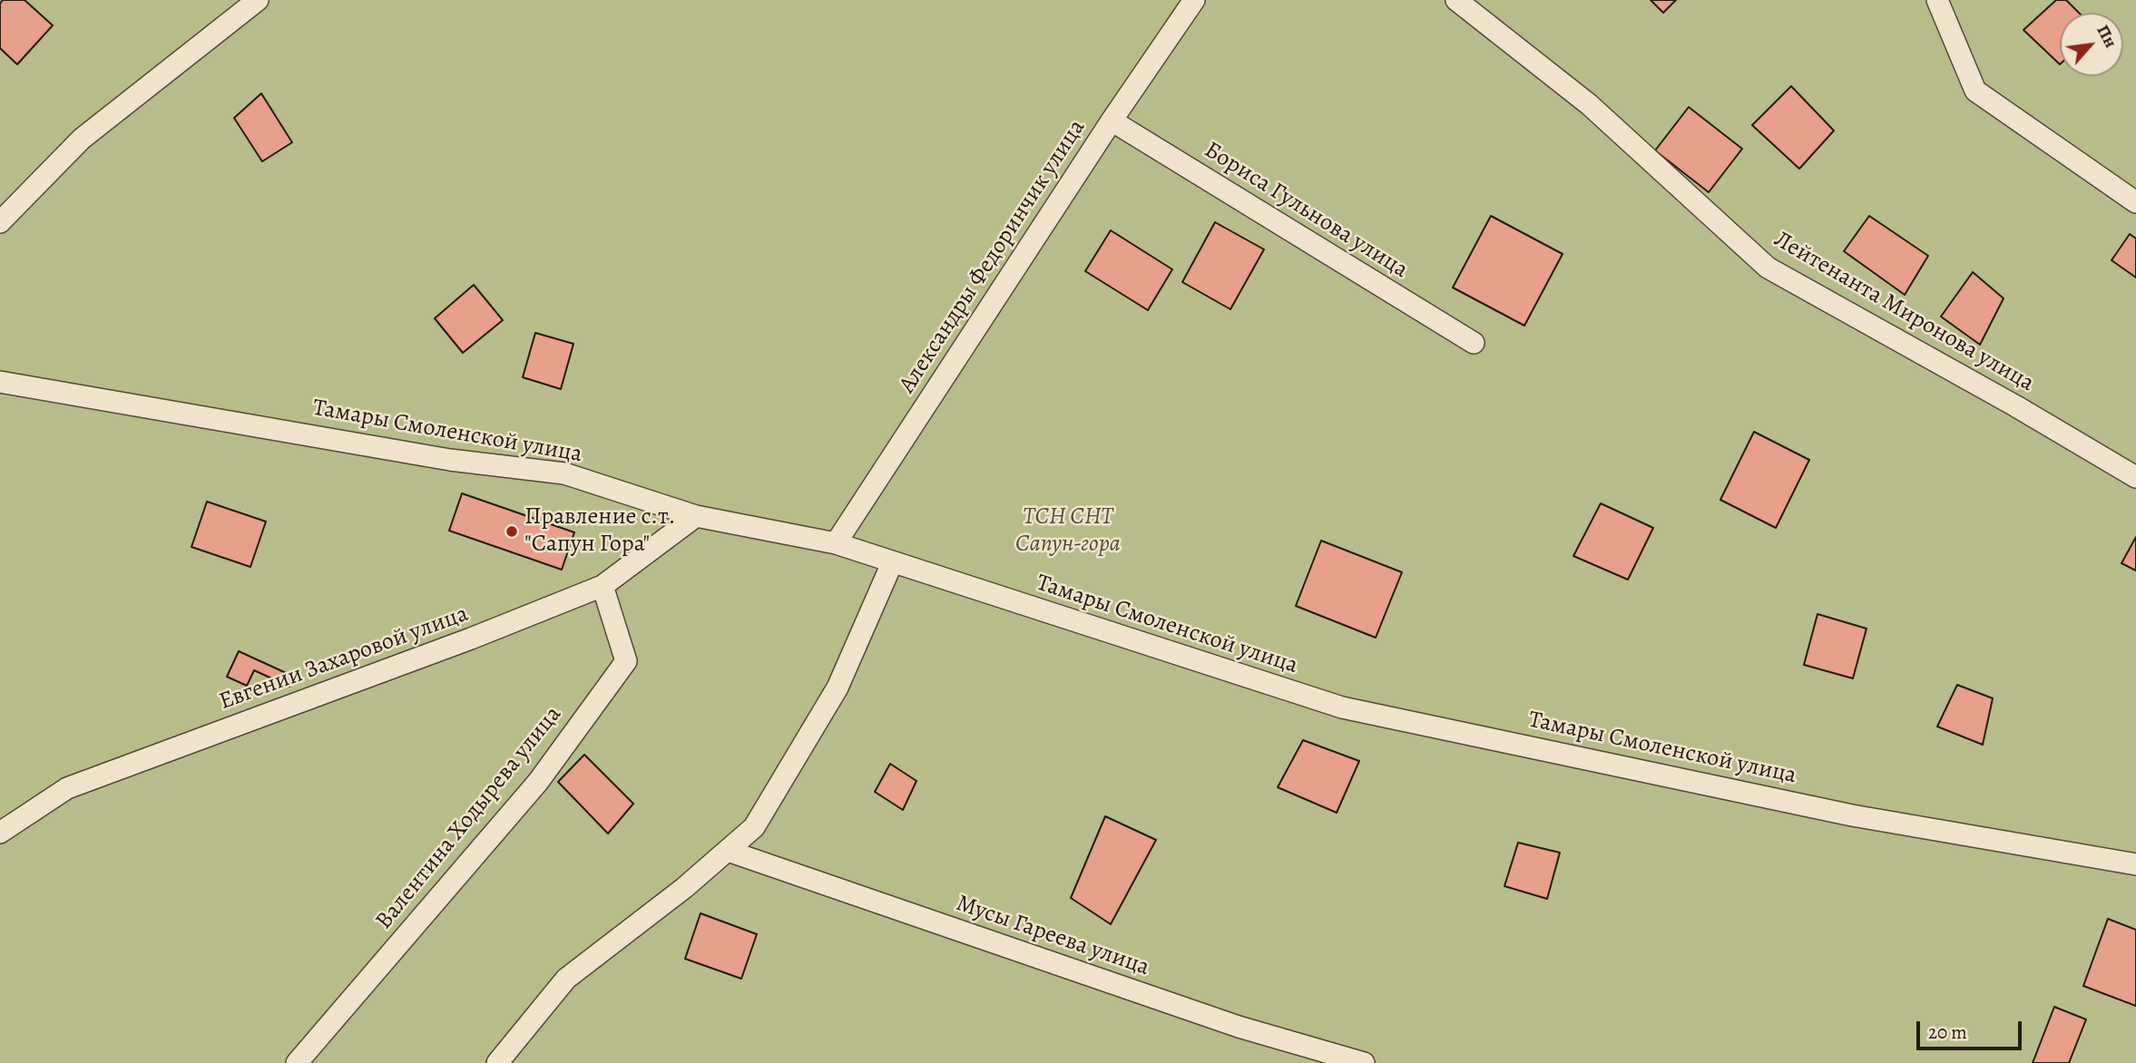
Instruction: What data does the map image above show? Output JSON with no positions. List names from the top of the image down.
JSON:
{
  "streets": {
    "lane": [
      "Бориса Гульнова улица",
      "Александры Федоринчик улица",
      "Лейтенанта Миронова улица",
      "Тамары Смоленской улица",
      "Евгении Захаровой улица",
      "Валентина Ходырева улица",
      "Мусы Гареева улица"
    ]
  },
  "crossings": [
    ["Бориса Гульнова улица", "Александры Федоринчик улица"],
    ["Александры Федоринчик улица", "Тамары Смоленской улица"],
    ["Тамары Смоленской улица", "Евгении Захаровой улица"],
    ["Евгении Захаровой улица", "Валентина Ходырева улица"]
  ],
  "parks": ["ТСН СНТ Сапун-гора"],
  "places": ["Правление с.т. \"Сапун Гора\""],
  "scale_bar": "20 m",
  "north": "top right"
}
